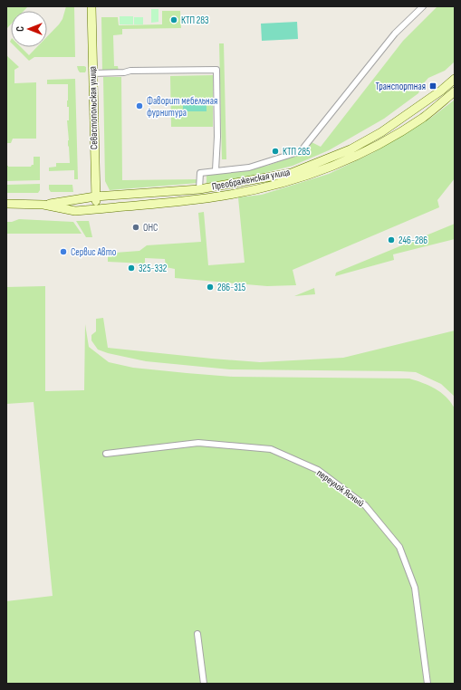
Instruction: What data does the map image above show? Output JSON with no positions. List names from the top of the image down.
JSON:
{
  "streets": {
    "main road": ["Севастопольская улица", "Преображенская улица"],
    "street": ["переулок Ясный"]
  },
  "crossings": [
    ["Севастопольская улица", "Преображенская улица"]
  ],
  "places": {
    "other": [
      "КТП 283",
      "Фаворит мебельная фурнитура",
      "КТП 285",
      "ОНС",
      "246-286",
      "Сервис Авто",
      "325-332",
      "286-315"
    ],
    "transit": ["Транспортная"]
  },
  "north": "left"
}
